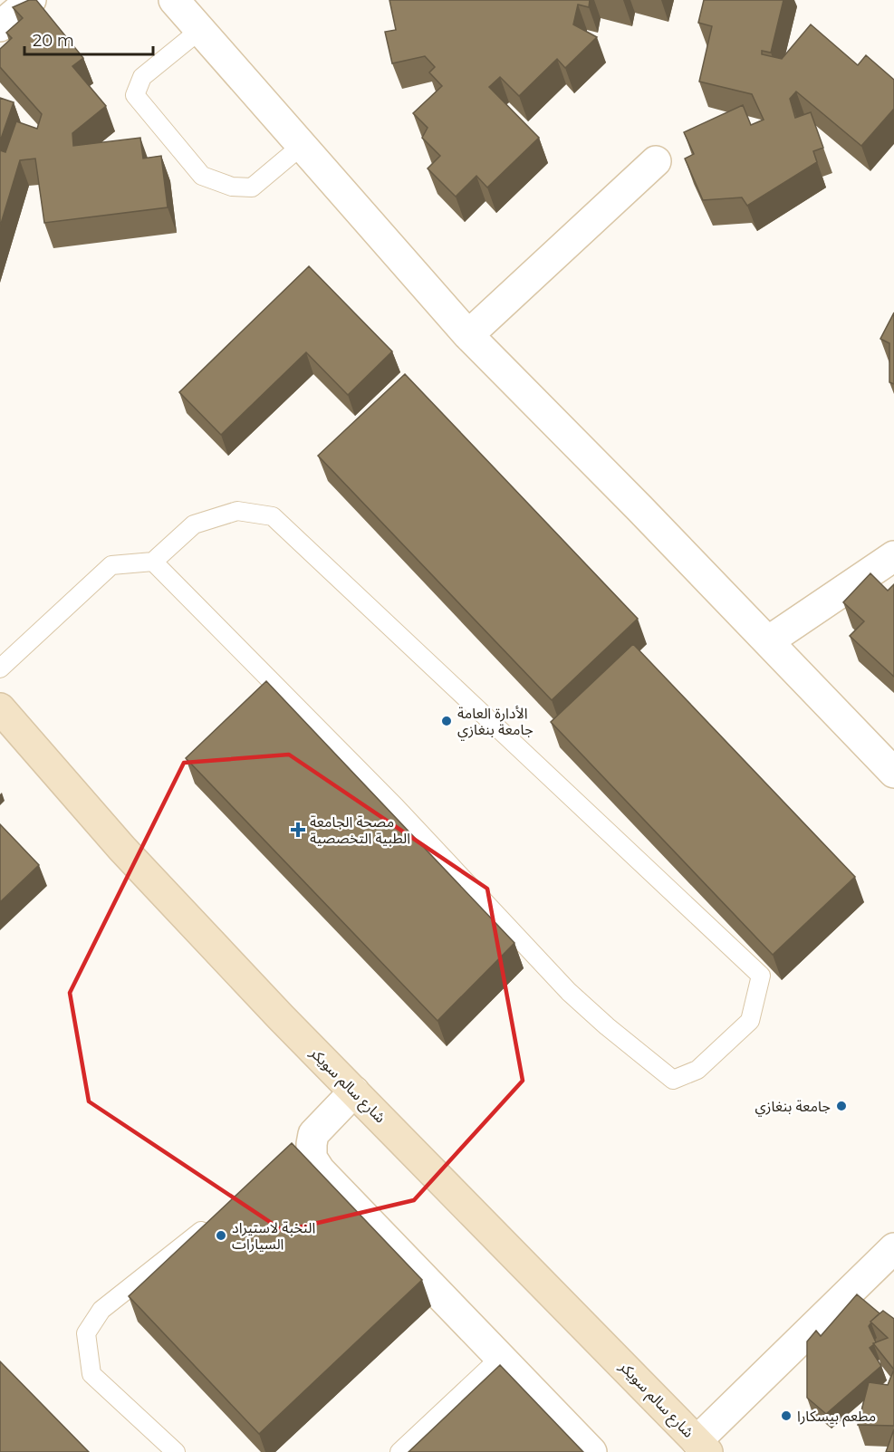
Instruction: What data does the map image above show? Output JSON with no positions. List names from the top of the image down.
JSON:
{
  "streets": {
    "street": ["شارع سالم سويكر"]
  },
  "places": {
    "other": [
      "الأدارة العامة جامعة بنغازي",
      "جامعة بنغازي",
      "النخبة لاستيراد السيارات",
      "مطعم بيسكارا"
    ],
    "health": ["مصحة الجامعة الطبية التخصصية"]
  },
  "scale_bar": "20 m"
}
